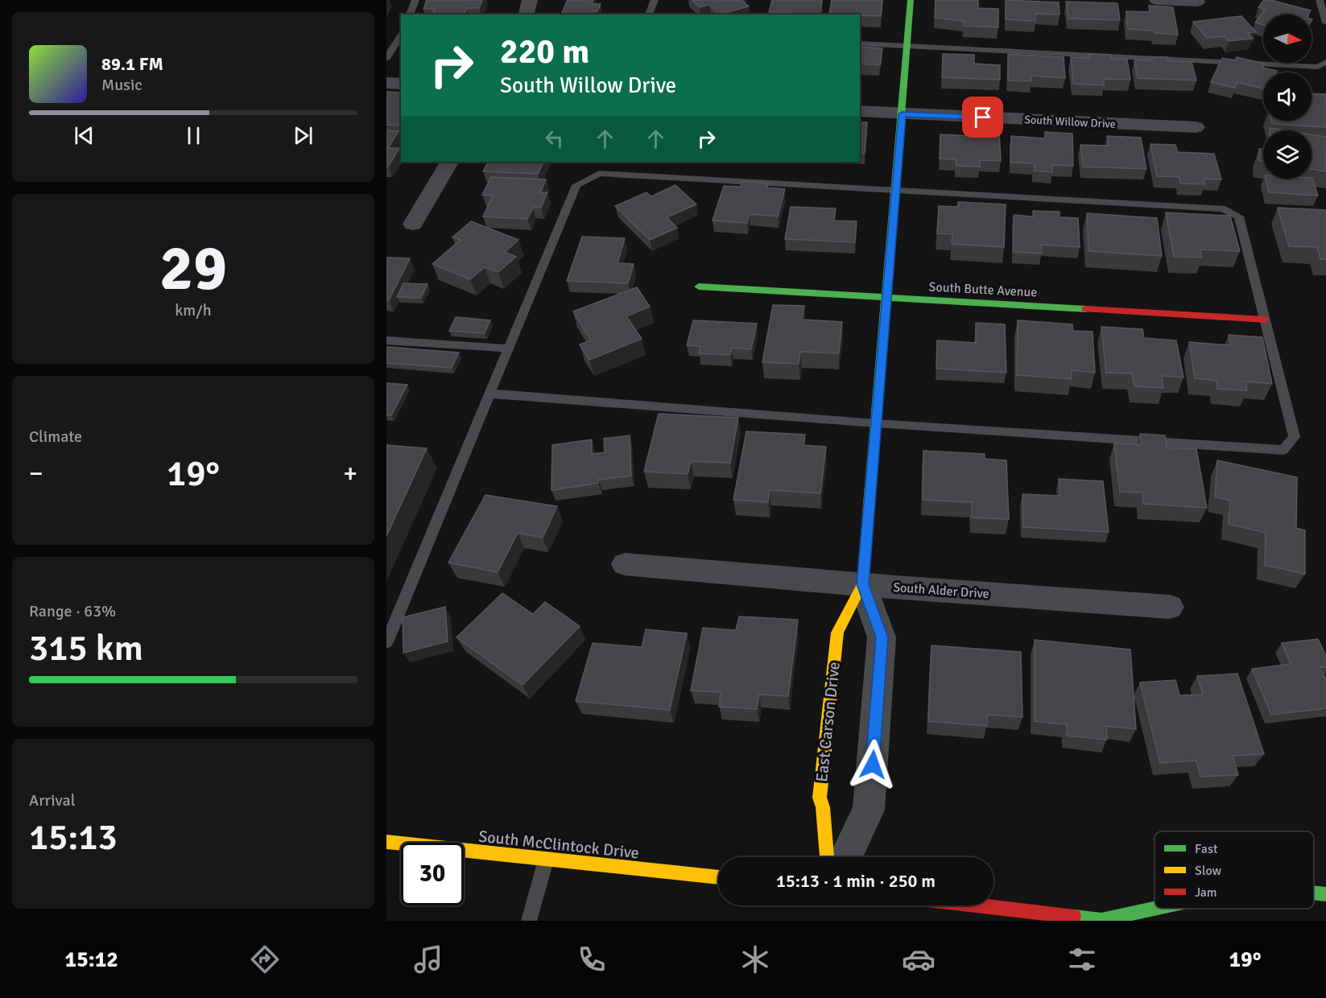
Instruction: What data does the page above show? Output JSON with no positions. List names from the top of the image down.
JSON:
{
  "streets": {
    "street": [
      "South Willow Drive",
      "South Butte Avenue",
      "South Alder Drive",
      "East Carson Drive",
      "South McClintock Drive"
    ]
  },
  "crossings": [
    ["South Willow Drive", "East Carson Drive"],
    ["South Butte Avenue", "East Carson Drive"],
    ["South Alder Drive", "East Carson Drive"]
  ],
  "legend": ["Fast", "Slow", "Jam"],
  "north": "right",
  "page": {
    "turn": ["220 m", "South Willow Drive"],
    "song": ["89.1 FM", "Music"],
    "tile": [
      ["29", "km/h"],
      "Climate",
      ["Range · 63%", "315 km"],
      ["Arrival", "15:13"]
    ],
    "heat": ["−", "19°", "+"],
    "limit": "30",
    "trip": "15:13 · 1 min · 250 m",
    "tabs": ["15:12", "19°"]
  }
}
